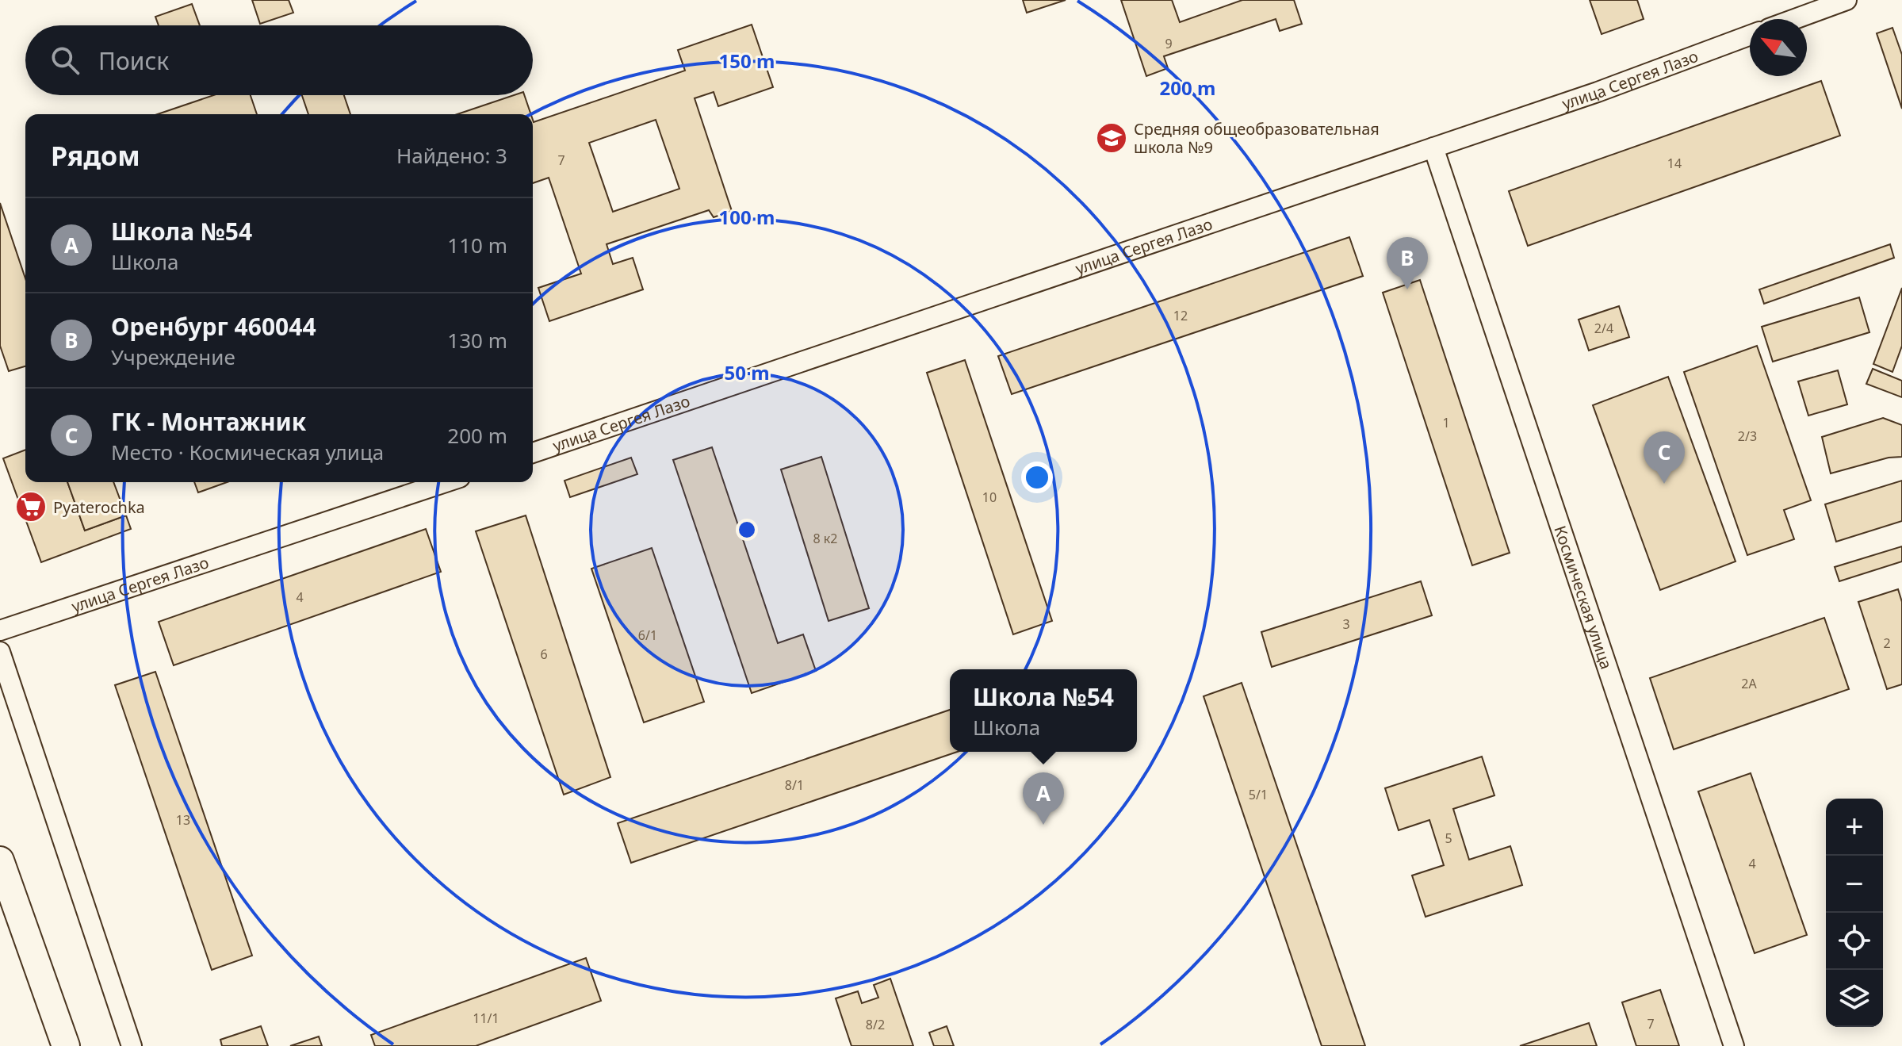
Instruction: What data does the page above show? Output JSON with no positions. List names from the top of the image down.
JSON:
{
  "streets": {
    "street": ["улица Сергея Лазо", "Космическая улица"]
  },
  "crossings": [
    ["улица Сергея Лазо", "Космическая улица"]
  ],
  "places": {
    "school or university": ["Средняя общеобразовательная школа №9"],
    "supermarket": ["Pyaterochka"]
  },
  "house_numbers": [
    "9",
    "7",
    "14",
    "12",
    "2/4",
    "1",
    "2/3",
    "10",
    "8 к2",
    "4",
    "3",
    "6/1",
    "2",
    "6",
    "2А",
    "8/1",
    "5/1",
    "13",
    "5",
    "4",
    "11/1",
    "7",
    "8/2"
  ],
  "north": "top left",
  "page": {
    "search": "Поиск",
    "heading": ["Рядом", "Найдено: 3"],
    "list": [
      {
        "mark": "A",
        "name": "Школа №54",
        "note": "Школа",
        "value": "110 m"
      },
      {
        "mark": "B",
        "name": "Оренбург 460044",
        "note": "Учреждение",
        "value": "130 m"
      },
      {
        "mark": "C",
        "name": "ГК - Монтажник",
        "note": "Место · Космическая улица",
        "value": "200 m"
      }
    ],
    "pins": ["B", "C", "A"],
    "popup": ["Школа №54", "Школа"],
    "map_buttons": ["+", "−"]
  },
  "rings": [
    "150 m",
    "200 m",
    "100 m",
    "50 m"
  ]
}
